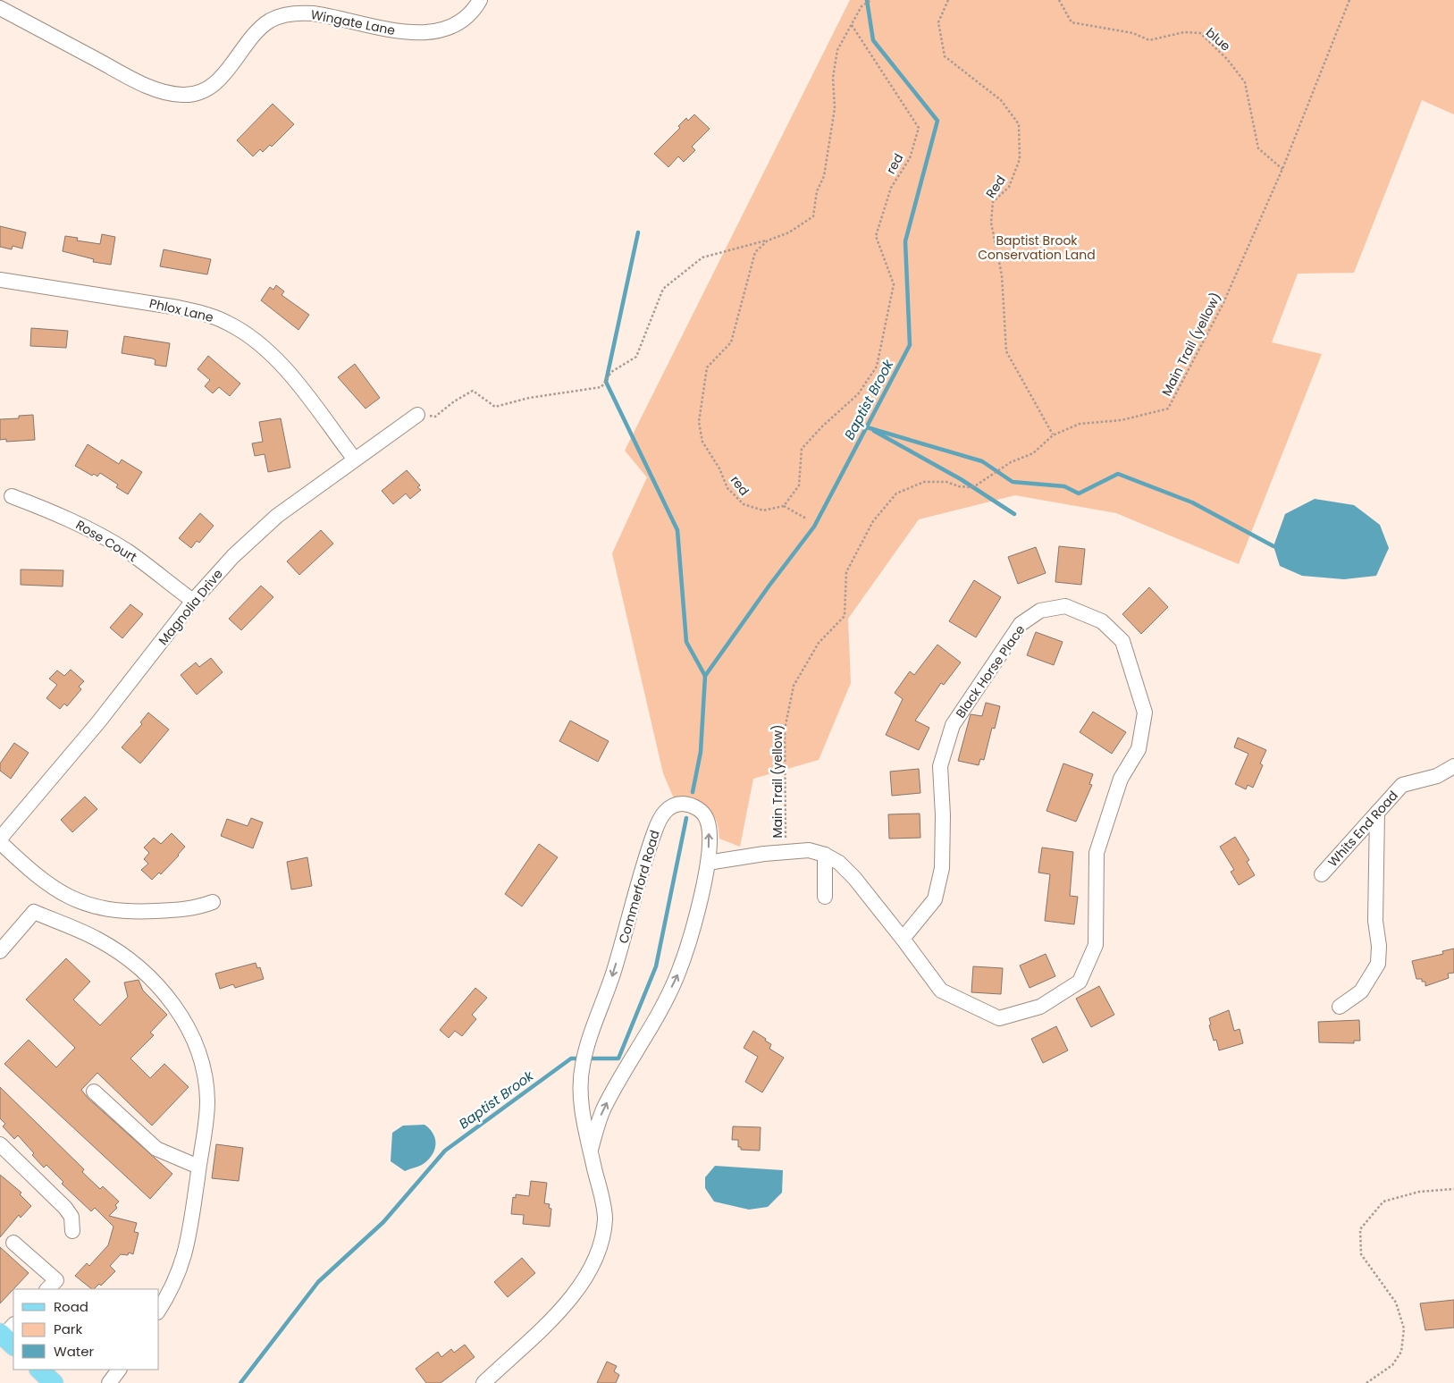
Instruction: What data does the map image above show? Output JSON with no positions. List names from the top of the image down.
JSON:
{
  "streets": {
    "street": [
      "Wingate Lane",
      "Phlox Lane",
      "Rose Court",
      "Magnolia Drive",
      "Black Horse Place",
      "Whits End Road",
      "Commerford Road"
    ],
    "path": [
      "blue",
      "red",
      "Red",
      "Main Trail (yellow)"
    ]
  },
  "crossings": [
    ["blue", "Main Trail (yellow)"],
    ["Red", "Main Trail (yellow)"],
    ["Phlox Lane", "Magnolia Drive"],
    ["Main Trail (yellow)", "Black Horse Place"],
    ["Rose Court", "Magnolia Drive"],
    ["Black Horse Place", "Commerford Road"]
  ],
  "water": ["Baptist Brook"],
  "parks": ["Baptist Brook Conservation Land"],
  "legend": ["Road", "Park", "Water"]
}
